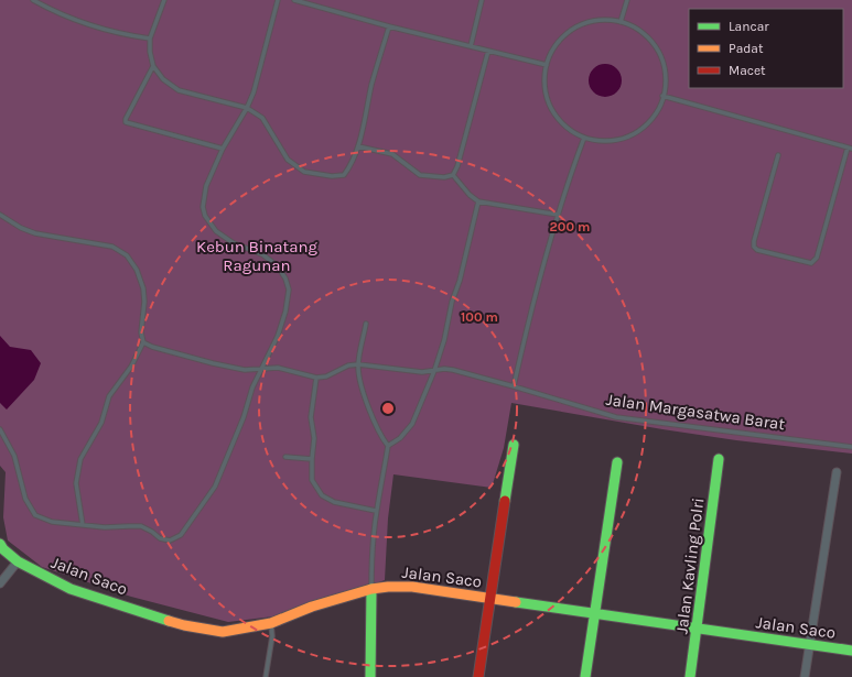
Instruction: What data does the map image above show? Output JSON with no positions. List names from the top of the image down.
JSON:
{
  "streets": {
    "main road": ["Jalan Kavling Polri", "Jalan Saco"],
    "lane": ["Jalan Margasatwa Barat"]
  },
  "crossings": [
    ["Jalan Kavling Polri", "Jalan Saco"]
  ],
  "parks": ["Kebun Binatang Ragunan"],
  "legend": ["Lancar", "Padat", "Macet"],
  "rings": ["200 m", "100 m"]
}
